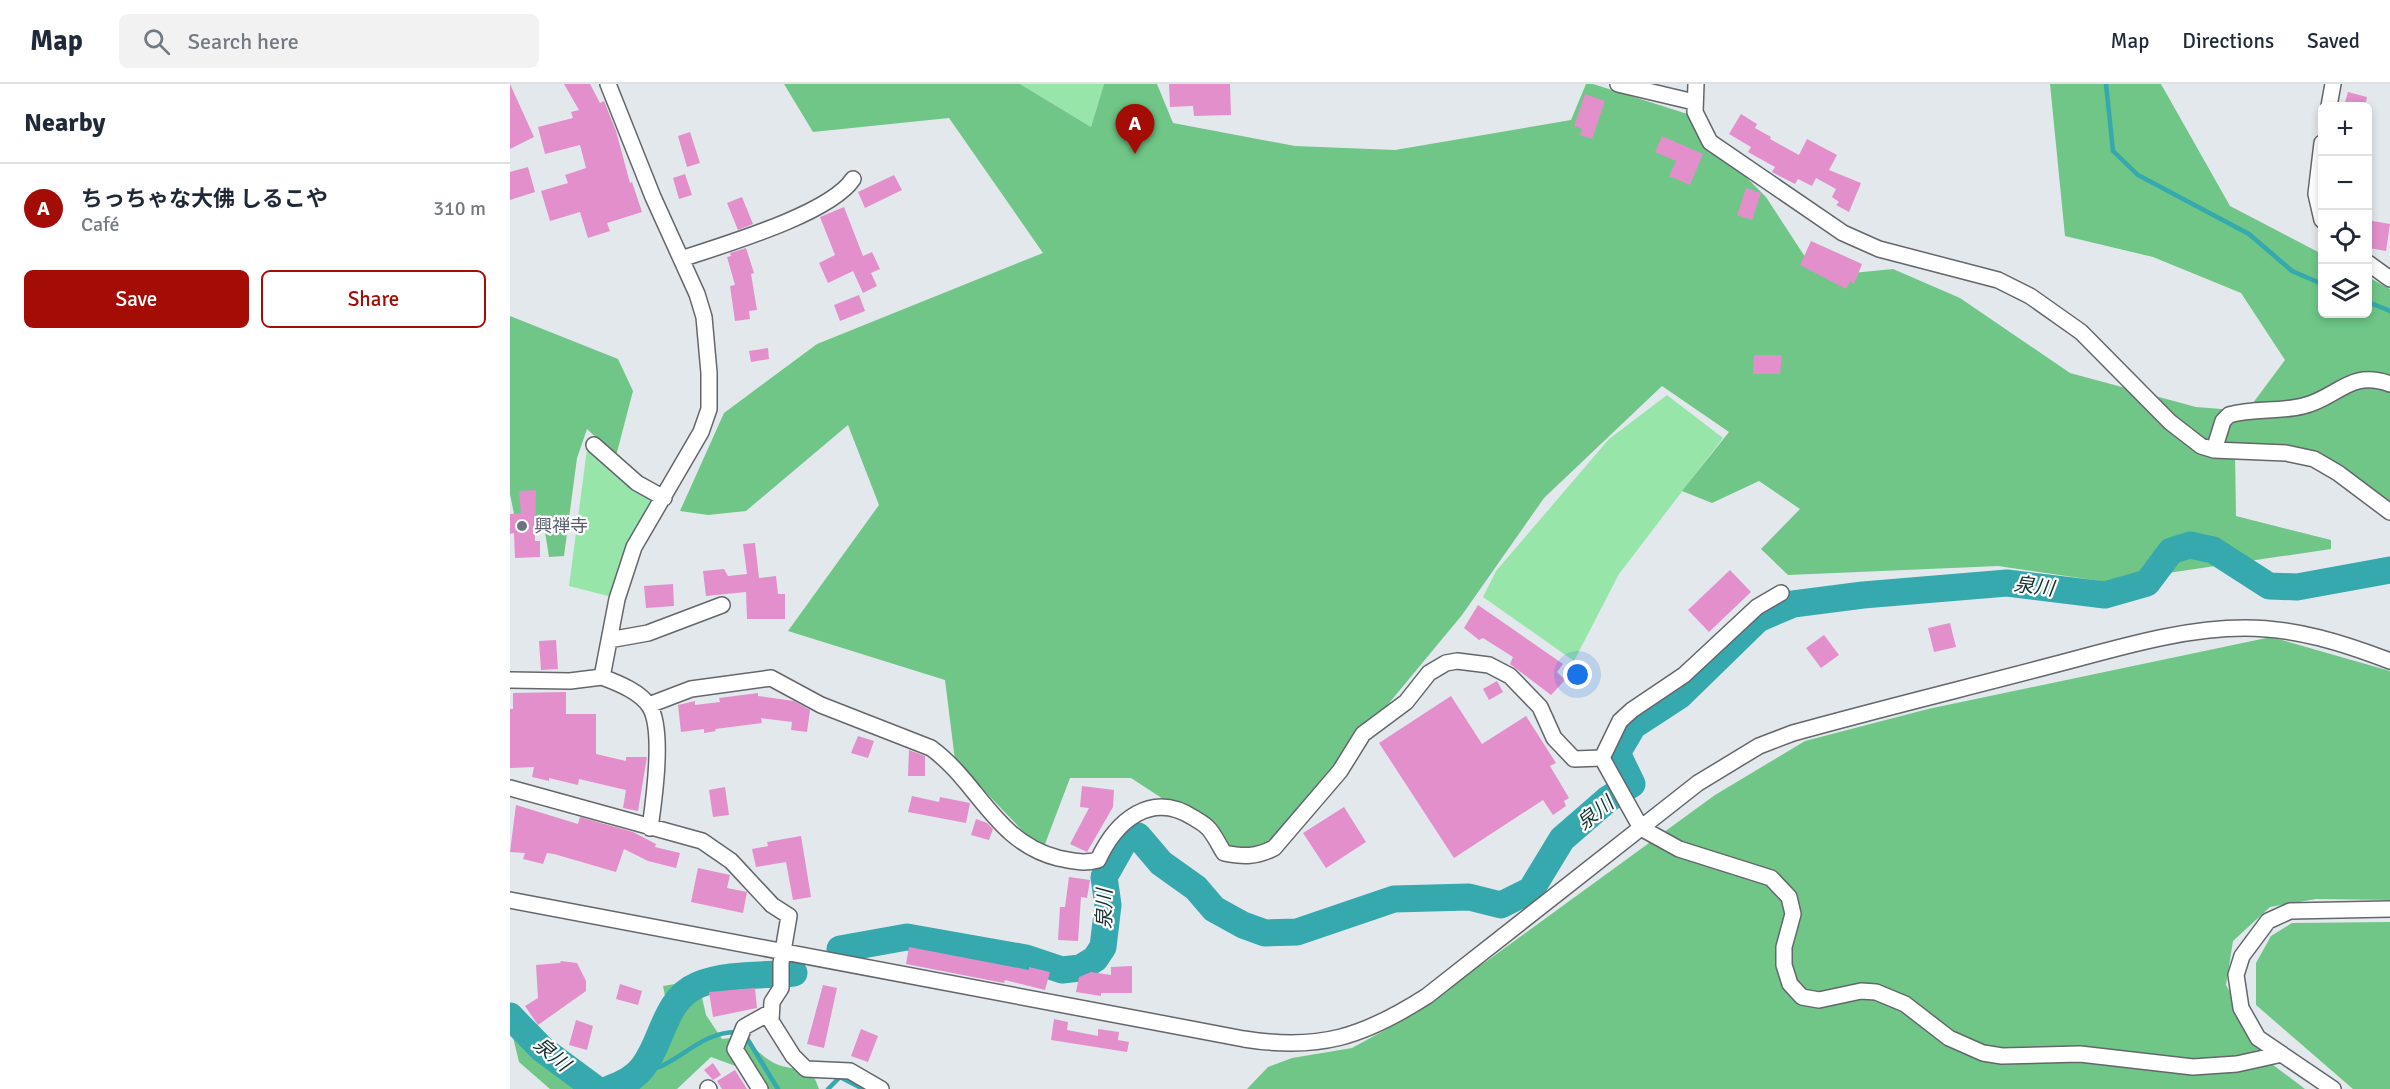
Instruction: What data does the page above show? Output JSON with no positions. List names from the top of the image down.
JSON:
{
  "water": ["泉川"],
  "places": ["興禅寺"],
  "page": {
    "header": "Map",
    "search": "Search here",
    "nav": ["Map", "Directions", "Saved"],
    "heading": "Nearby",
    "map_buttons": ["+", "−"],
    "pins": "A",
    "list": [
      {
        "mark": "A",
        "name": "ちっちゃな大佛 しるこや",
        "note": "Café",
        "value": "310 m"
      }
    ],
    "buttons": ["Save", "Share"]
  }
}
